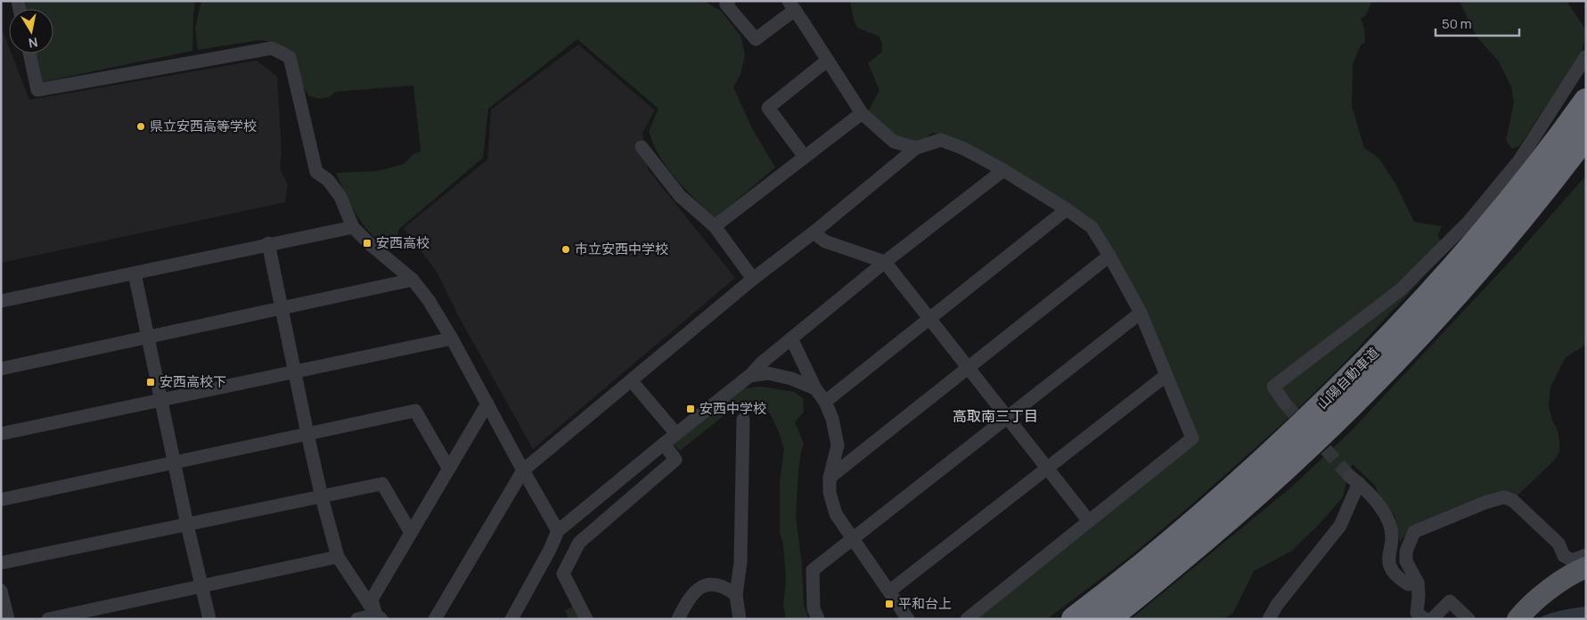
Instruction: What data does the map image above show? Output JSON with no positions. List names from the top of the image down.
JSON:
{
  "streets": {
    "highway": ["山陽自動車道"]
  },
  "districts": ["高取南三丁目"],
  "places": {
    "other": ["県立安西高等学校", "市立安西中学校"],
    "transit": [
      "安西高校",
      "安西高校下",
      "安西中学校",
      "平和台上"
    ]
  },
  "scale_bar": "50 m",
  "north": "bottom"
}
